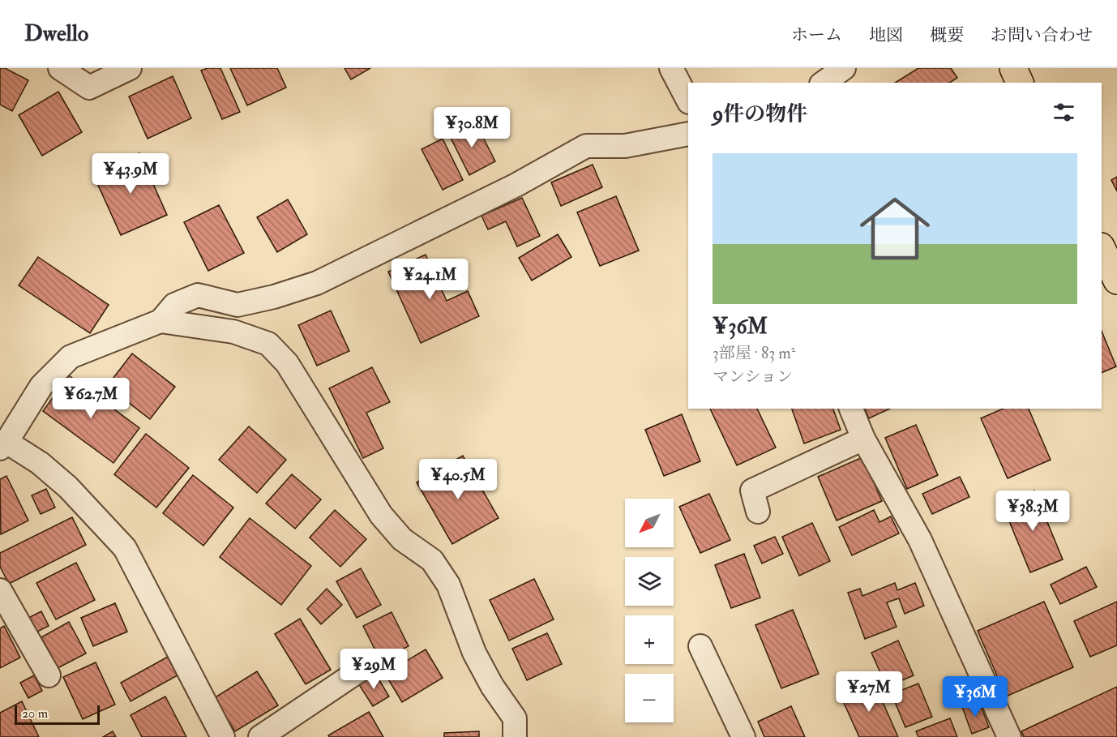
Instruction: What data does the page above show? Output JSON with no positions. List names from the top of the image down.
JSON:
{
  "scale_bar": "20 m",
  "north": "bottom left",
  "page": {
    "header": "Dwello",
    "nav": [
      "ホーム",
      "地図",
      "概要",
      "お問い合わせ"
    ],
    "heading": "9件の物件",
    "price": [
      "¥30.8M",
      "¥43.9M",
      "¥24.1M",
      "¥62.7M",
      "¥40.5M",
      "¥38.3M",
      "¥29M",
      "¥27M",
      "¥36M"
    ],
    "list": [
      {
        "name": "¥36M",
        "note": "3部屋 · 83 m² · マンション"
      }
    ],
    "map_buttons": ["+", "−"],
    "scale": "20 m"
  }
}
